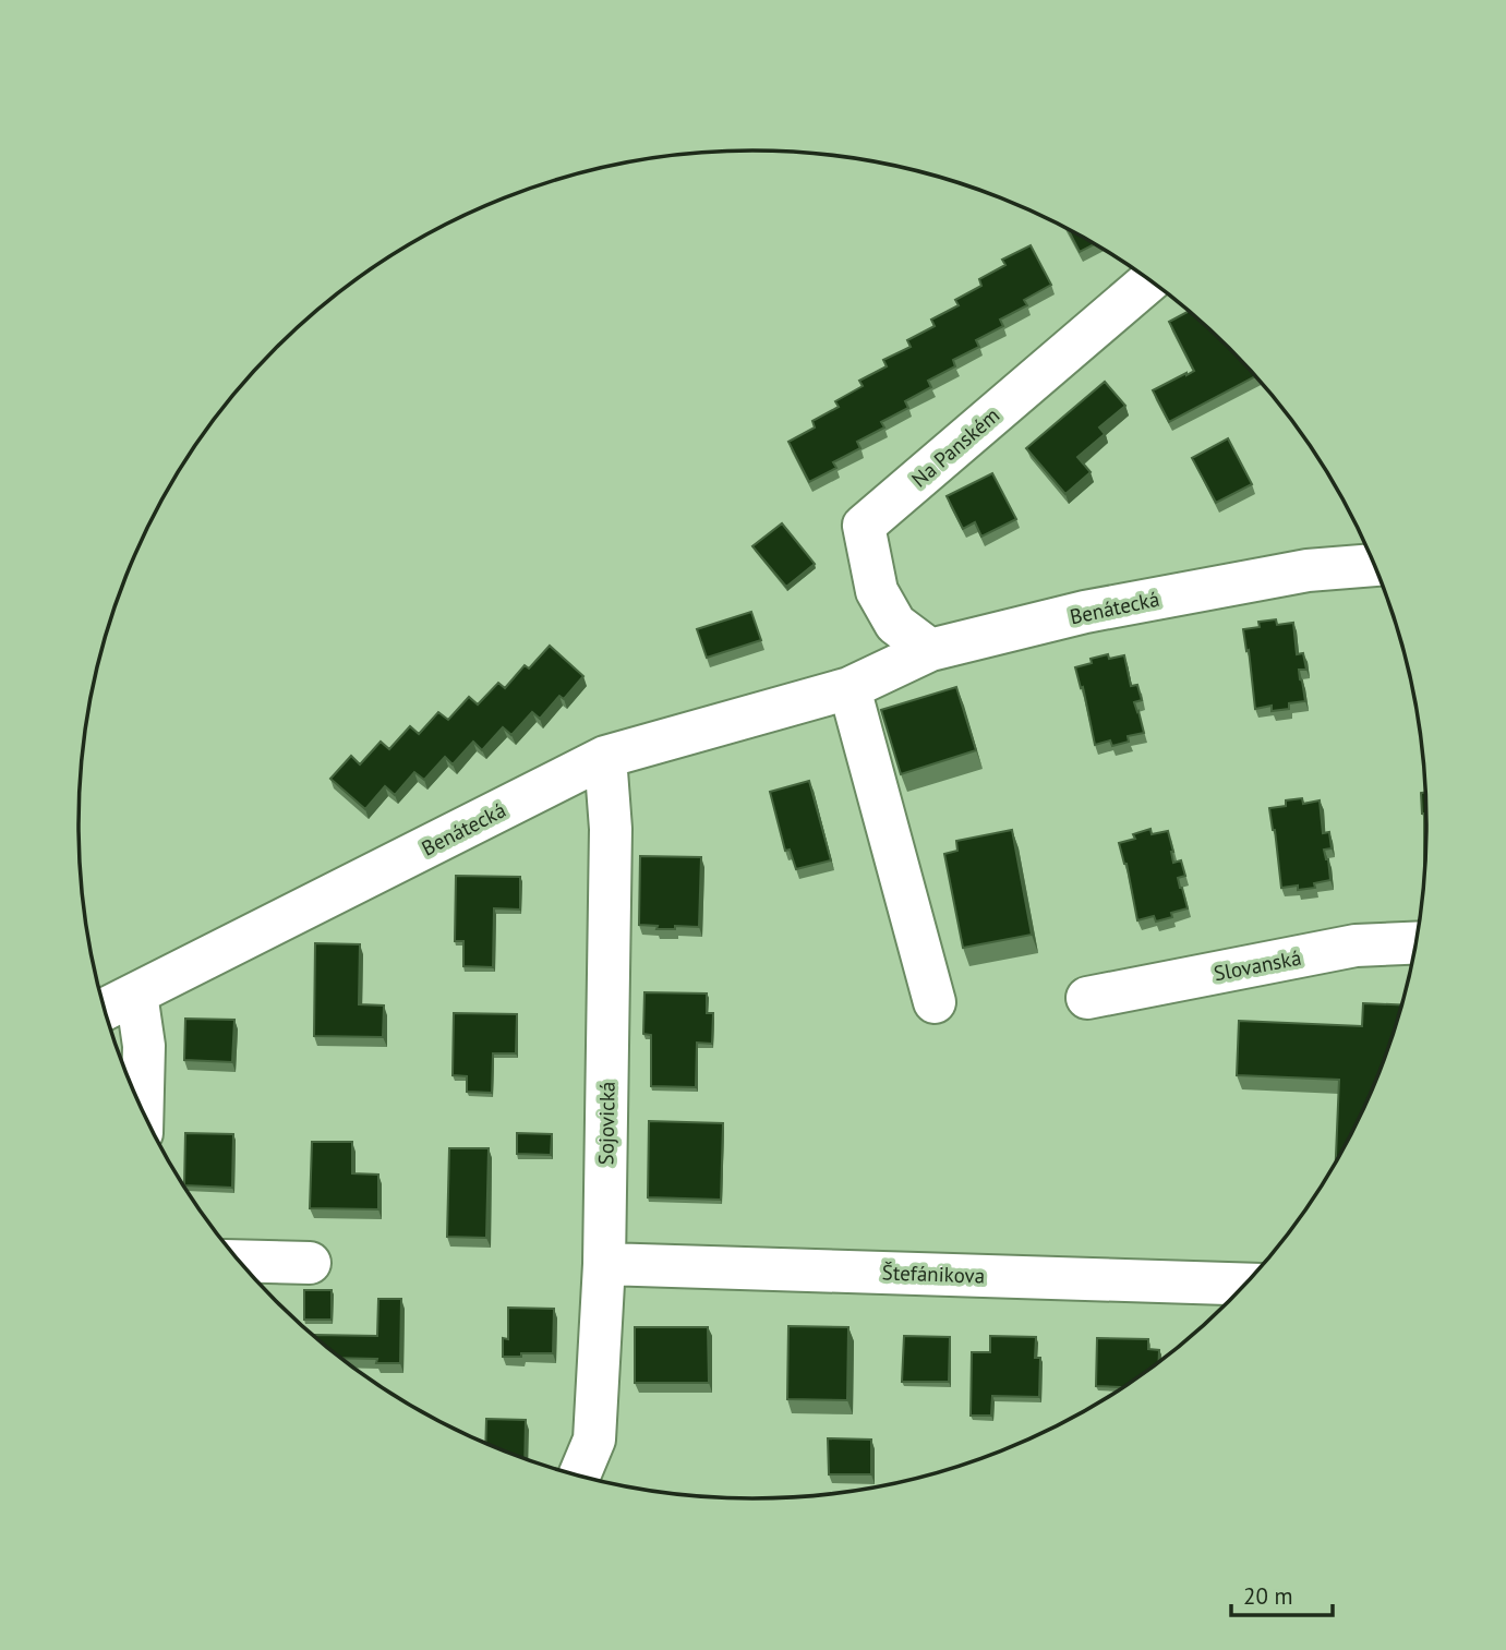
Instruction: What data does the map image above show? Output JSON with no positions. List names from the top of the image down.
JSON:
{
  "streets": {
    "street": [
      "Na Panském",
      "Benátecká",
      "Slovanská",
      "Sojovická",
      "Štefánikova"
    ]
  },
  "crossings": [
    ["Na Panském", "Benátecká"],
    ["Benátecká", "Sojovická"],
    ["Sojovická", "Štefánikova"]
  ],
  "scale_bar": "20 m"
}
